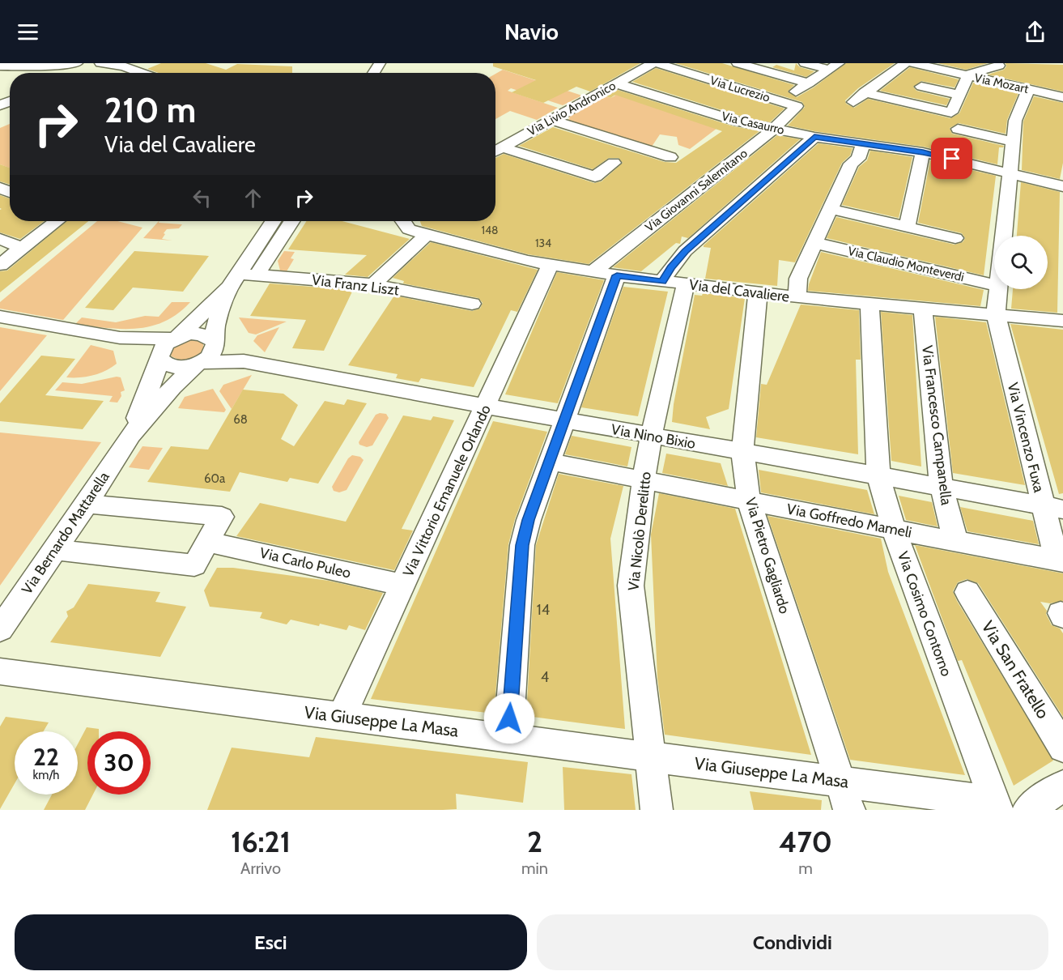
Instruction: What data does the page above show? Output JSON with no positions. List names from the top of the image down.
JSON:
{
  "streets": {
    "street": [
      "Via Mozart",
      "Via Lucrezio",
      "Via Livio Andronico",
      "Via Casaurro",
      "Via Giovanni Salernitano",
      "Via Claudio Monteverdi",
      "Via Franz Liszt",
      "Via del Cavaliere",
      "Via Francesco Campanella",
      "Via Nino Bixio",
      "Via Vincenzo Fuxa",
      "Via Vittorio Emanuele Orlando",
      "Via Goffredo Mameli",
      "Via Nicolò Derelitto",
      "Via Bernardo Mattarella",
      "Via Pietro Gagliardo",
      "Via Carlo Puleo",
      "Via Cosimo Contorno",
      "Via San Fratello",
      "Via Giuseppe La Masa"
    ]
  },
  "crossings": [
    ["Via Mozart", "Via Vincenzo Fuxa"],
    ["Via Lucrezio", "Via Livio Andronico"],
    ["Via Lucrezio", "Via Giovanni Salernitano"],
    ["Via Livio Andronico", "Via Casaurro"],
    ["Via Casaurro", "Via Giovanni Salernitano"],
    ["Via Casaurro", "Via Vincenzo Fuxa"],
    ["Via Giovanni Salernitano", "Via del Cavaliere"],
    ["Via del Cavaliere", "Via Francesco Campanella"],
    ["Via del Cavaliere", "Via Vincenzo Fuxa"],
    ["Via del Cavaliere", "Via Vittorio Emanuele Orlando"],
    ["Via del Cavaliere", "Via Nicolò Derelitto"],
    ["Via del Cavaliere", "Via Pietro Gagliardo"],
    ["Via del Cavaliere", "Via Cosimo Contorno"],
    ["Via Francesco Campanella", "Via Nino Bixio"],
    ["Via Francesco Campanella", "Via Goffredo Mameli"],
    ["Via Nino Bixio", "Via Vincenzo Fuxa"],
    ["Via Nino Bixio", "Via Vittorio Emanuele Orlando"],
    ["Via Nino Bixio", "Via Nicolò Derelitto"],
    ["Via Nino Bixio", "Via Pietro Gagliardo"],
    ["Via Nino Bixio", "Via Cosimo Contorno"],
    ["Via Vincenzo Fuxa", "Via Goffredo Mameli"],
    ["Via Vittorio Emanuele Orlando", "Via Carlo Puleo"],
    ["Via Vittorio Emanuele Orlando", "Via Giuseppe La Masa"],
    ["Via Goffredo Mameli", "Via Nicolò Derelitto"],
    ["Via Goffredo Mameli", "Via Pietro Gagliardo"],
    ["Via Goffredo Mameli", "Via Cosimo Contorno"],
    ["Via Nicolò Derelitto", "Via Giuseppe La Masa"],
    ["Via Pietro Gagliardo", "Via Giuseppe La Masa"],
    ["Via Cosimo Contorno", "Via Giuseppe La Masa"]
  ],
  "house_numbers": [
    "148",
    "134",
    "68",
    "60a",
    "14",
    "4"
  ],
  "page": {
    "header": "Navio",
    "turn": ["210 m", "Via del Cavaliere"],
    "speed": "22 km/h",
    "limit": "30",
    "eta": [
      "16:21",
      "Arrivo",
      "2",
      "min",
      "470",
      "m"
    ],
    "buttons": ["Esci", "Condividi"]
  }
}
